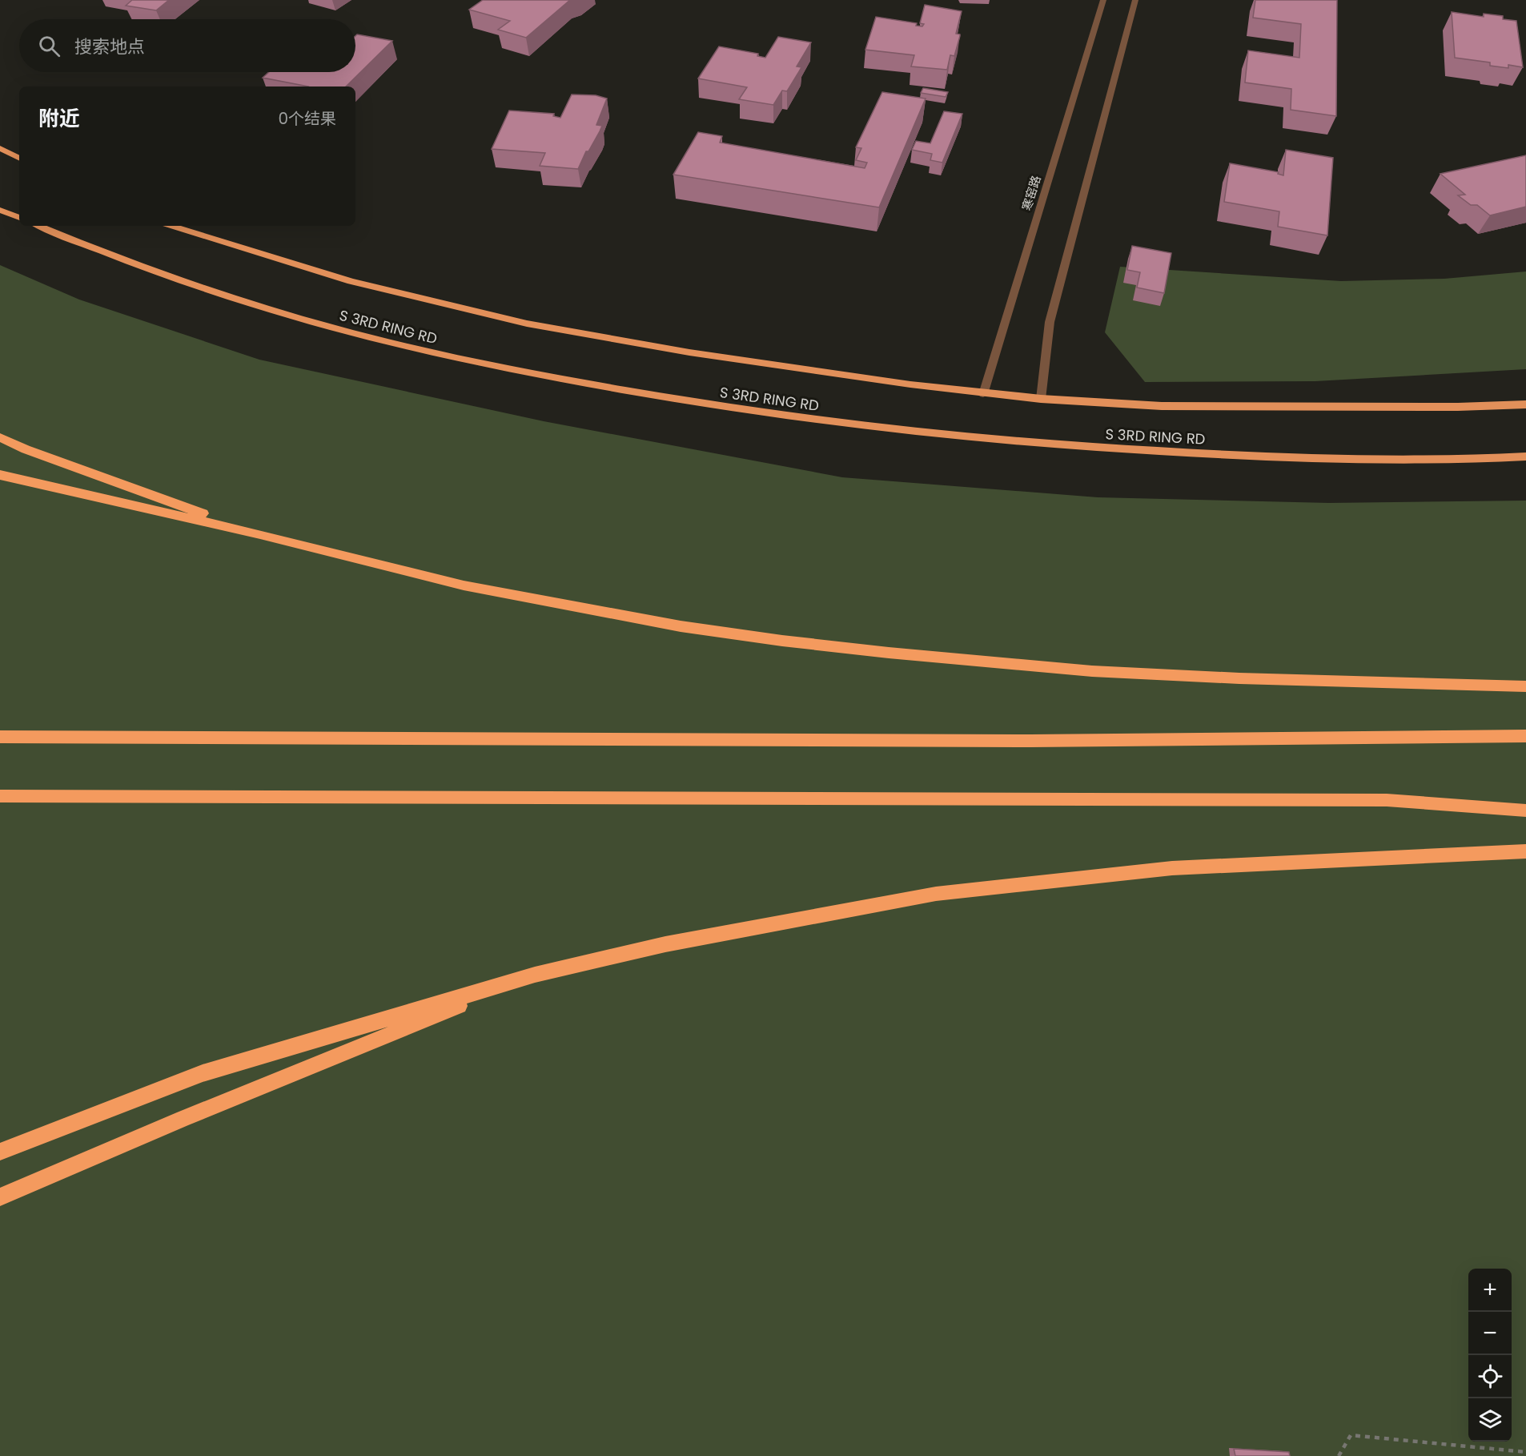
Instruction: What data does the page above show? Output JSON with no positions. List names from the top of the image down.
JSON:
{
  "streets": {
    "highway": ["S 3RD RING RD"],
    "street": ["寒窑路"]
  },
  "page": {
    "search": "搜索地点",
    "heading": ["附近", "0个结果"],
    "map_buttons": ["+", "−"]
  }
}
